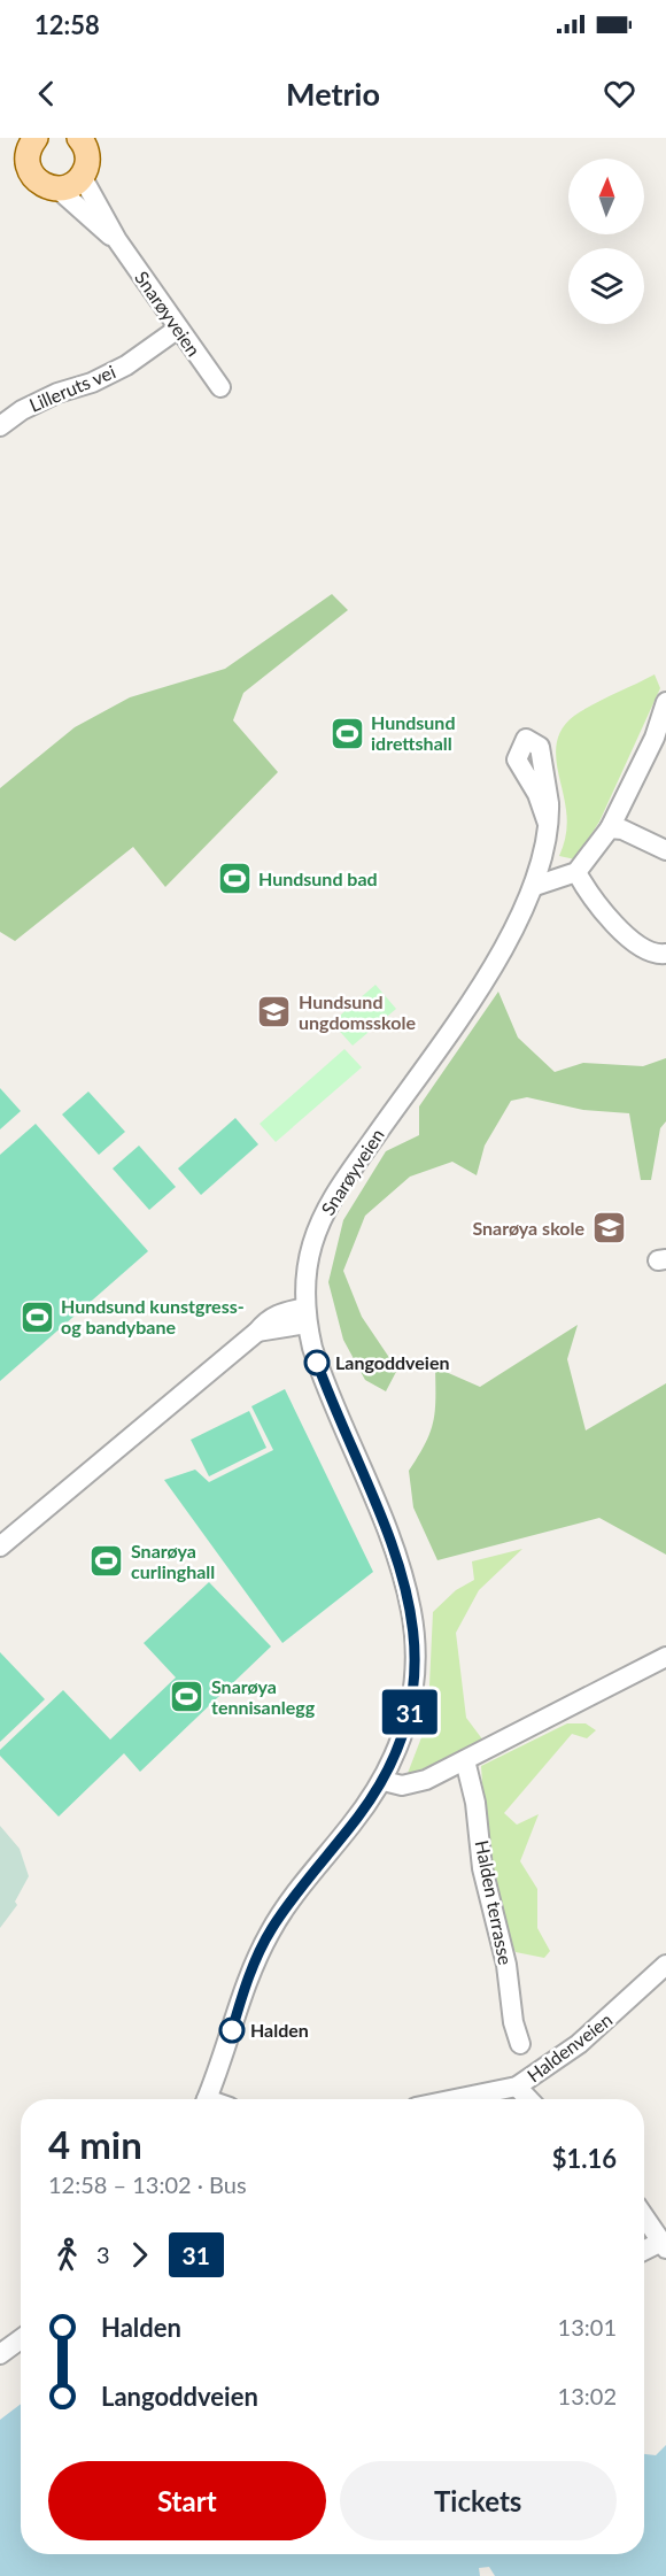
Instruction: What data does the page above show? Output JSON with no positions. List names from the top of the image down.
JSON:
{
  "streets": {
    "street": [
      "Snarøyveien",
      "Lilleruts vei",
      "Halden terrasse",
      "Haldenveien"
    ]
  },
  "crossings": [
    ["Snarøyveien", "Lilleruts vei"]
  ],
  "places": {
    "sports": [
      "Hundsund idrettshall",
      "Hundsund bad",
      "Hundsund kunstgress- og bandybane",
      "Snarøya curlinghall",
      "Snarøya tennisanlegg"
    ],
    "school or university": ["Hundsund ungdomsskole", "Snarøya skole"],
    "other": ["Langoddveien", "Halden"]
  },
  "lines": ["bus line 31"],
  "north": "top",
  "page": {
    "status": "12:58",
    "header": "Metrio",
    "on_map": "31",
    "heading": ["4 min", "12:58 – 13:02 · Bus", "$1.16"],
    "legs": ["3", "31"],
    "list": [
      {
        "name": "Halden",
        "value": "13:01"
      },
      {
        "name": "Langoddveien",
        "value": "13:02"
      }
    ],
    "buttons": ["Start", "Tickets"]
  }
}
